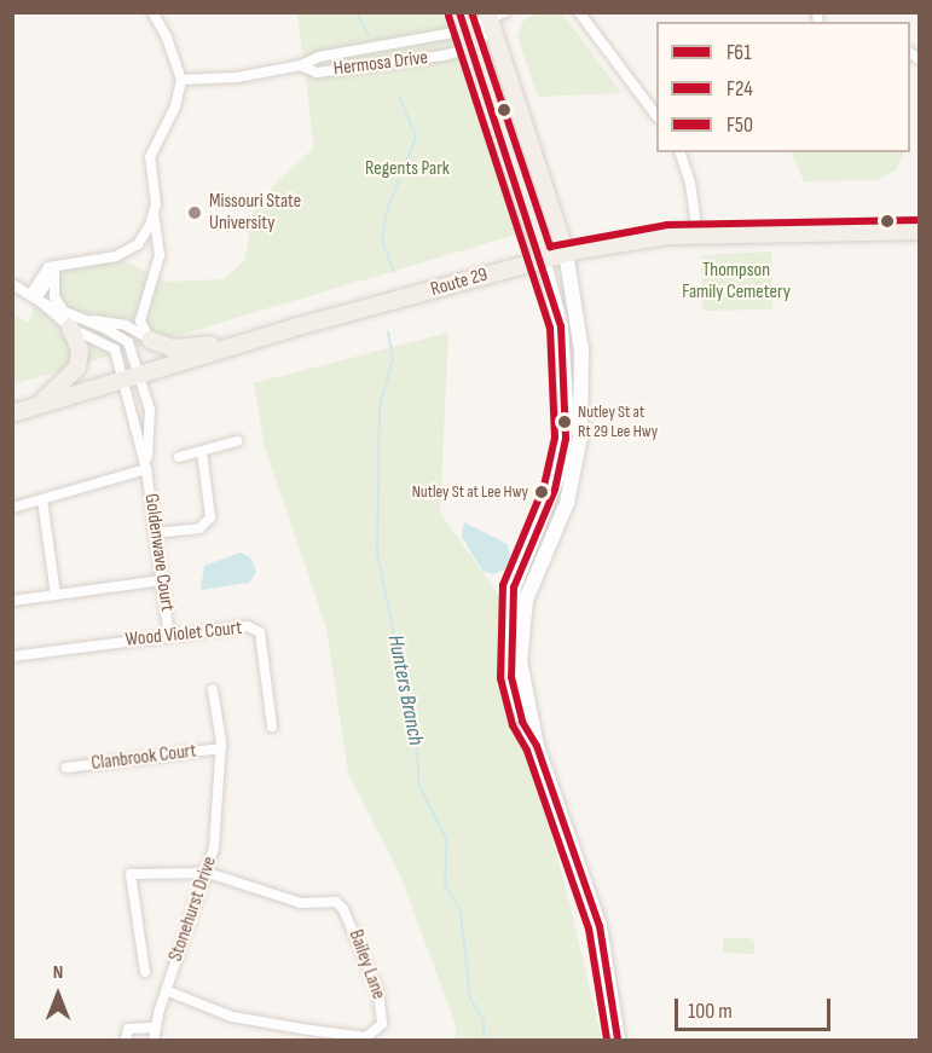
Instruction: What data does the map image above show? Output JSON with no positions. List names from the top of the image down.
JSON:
{
  "streets": {
    "main road": ["Route 29"],
    "street": [
      "Hermosa Drive",
      "Goldenwave Court",
      "Wood Violet Court",
      "Clanbrook Court",
      "Stonehurst Drive",
      "Bailey Lane"
    ]
  },
  "crossings": [
    ["Route 29", "Goldenwave Court"],
    ["Goldenwave Court", "Wood Violet Court"],
    ["Clanbrook Court", "Stonehurst Drive"],
    ["Stonehurst Drive", "Bailey Lane"]
  ],
  "water": ["Hunters Branch"],
  "parks": ["Regents Park", "Thompson Family Cemetery"],
  "places": ["Missouri State University", "Nutley St at Rt 29 Lee Hwy", "Nutley St at Lee Hwy"],
  "lines": ["transit line F61", "transit line F50", "transit line F24"],
  "legend": ["F61", "F24", "F50"],
  "scale_bar": "100 m",
  "north": "top"
}
